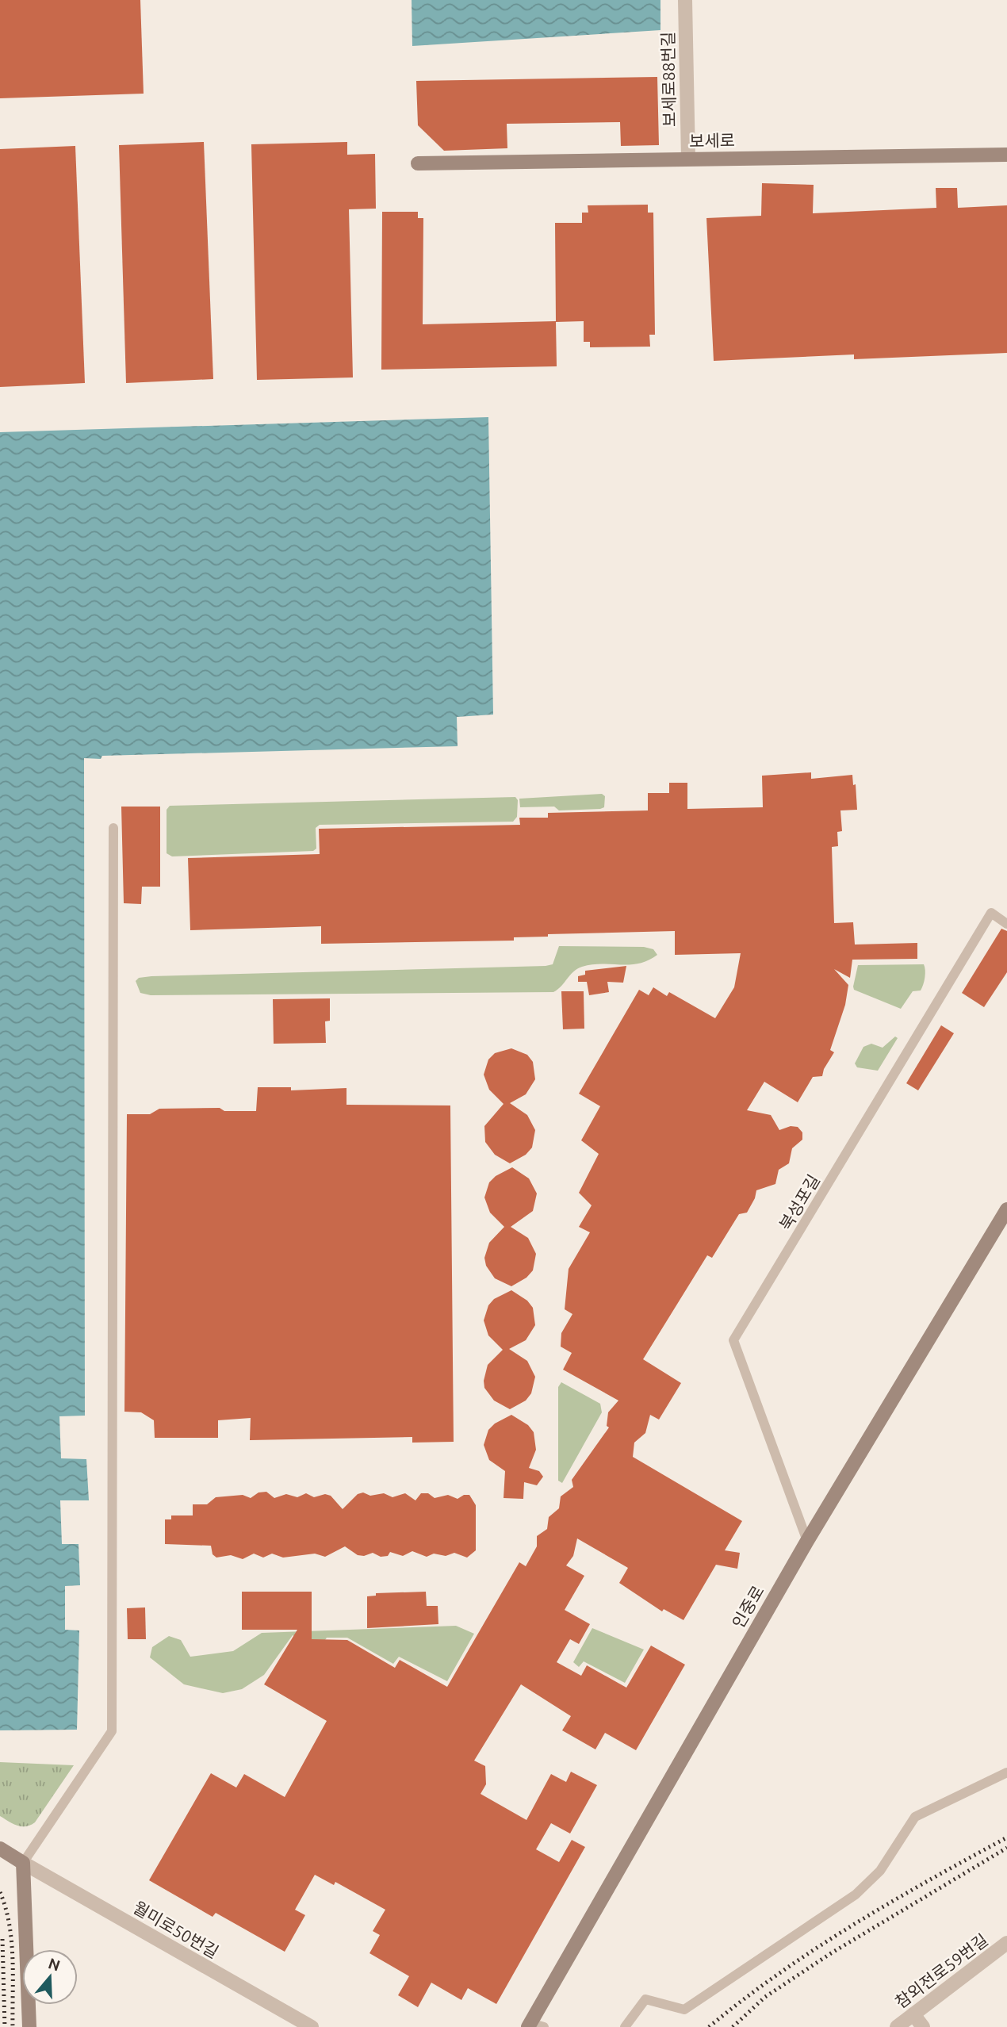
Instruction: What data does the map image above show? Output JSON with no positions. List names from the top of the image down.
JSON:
{
  "streets": {
    "main road": ["보세로", "인중로"],
    "street": ["보세로88번길", "월미로50번길", "참외전로59번길"],
    "lane": ["북성포길"]
  },
  "crossings": [
    ["보세로88번길", "보세로"],
    ["북성포길", "인중로"]
  ],
  "north": "top"
}
